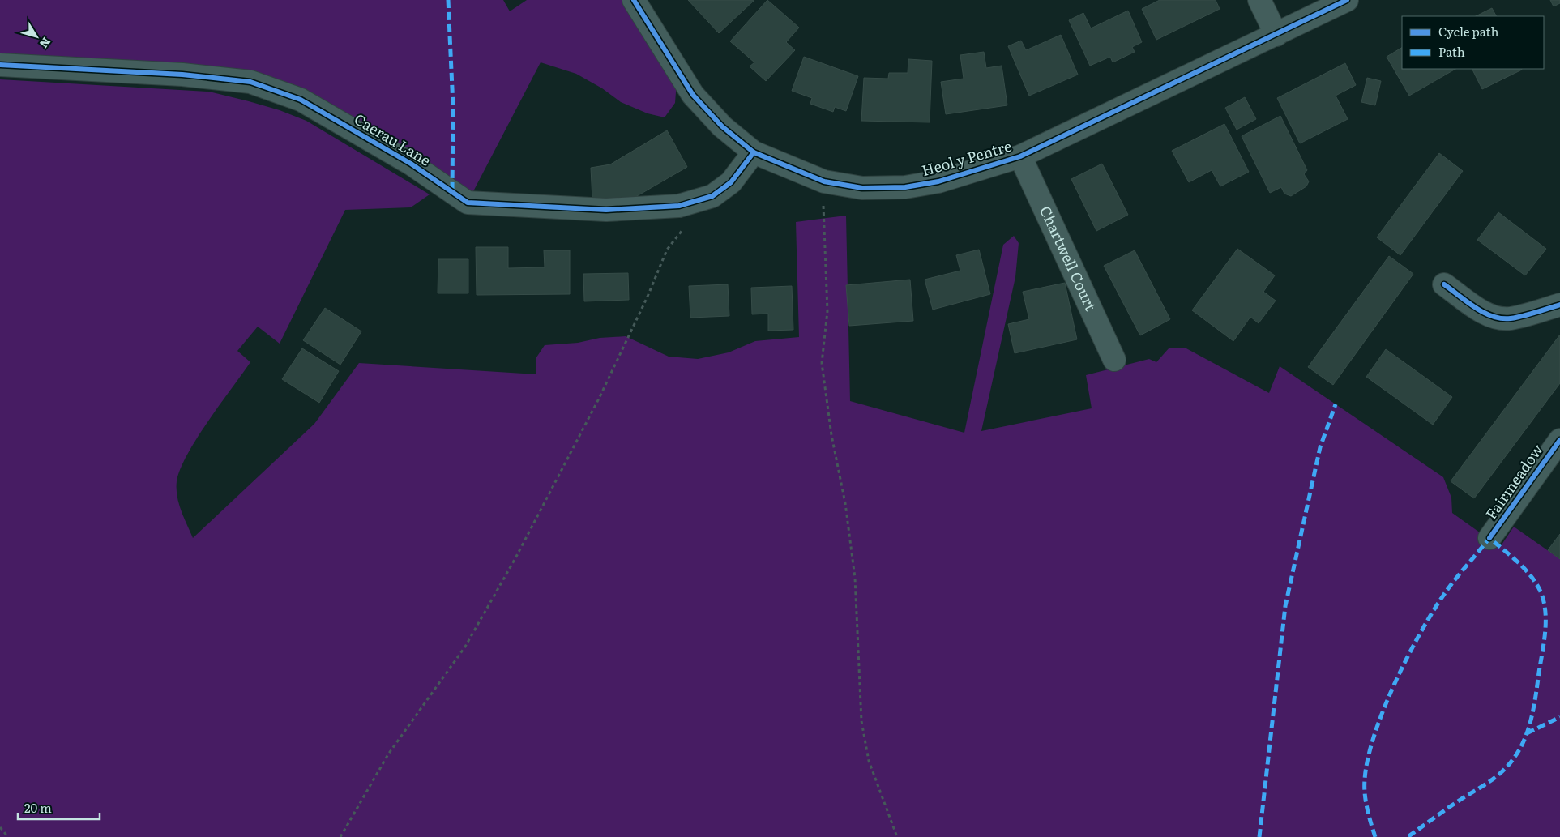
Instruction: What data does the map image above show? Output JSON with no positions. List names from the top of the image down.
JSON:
{
  "streets": {
    "street": [
      "Caerau Lane",
      "Heol y Pentre",
      "Chartwell Court",
      "Fairmeadow"
    ]
  },
  "crossings": [
    ["Caerau Lane", "Heol y Pentre"],
    ["Heol y Pentre", "Chartwell Court"]
  ],
  "legend": ["Cycle path", "Path"],
  "scale_bar": "20 m",
  "north": "bottom right"
}
